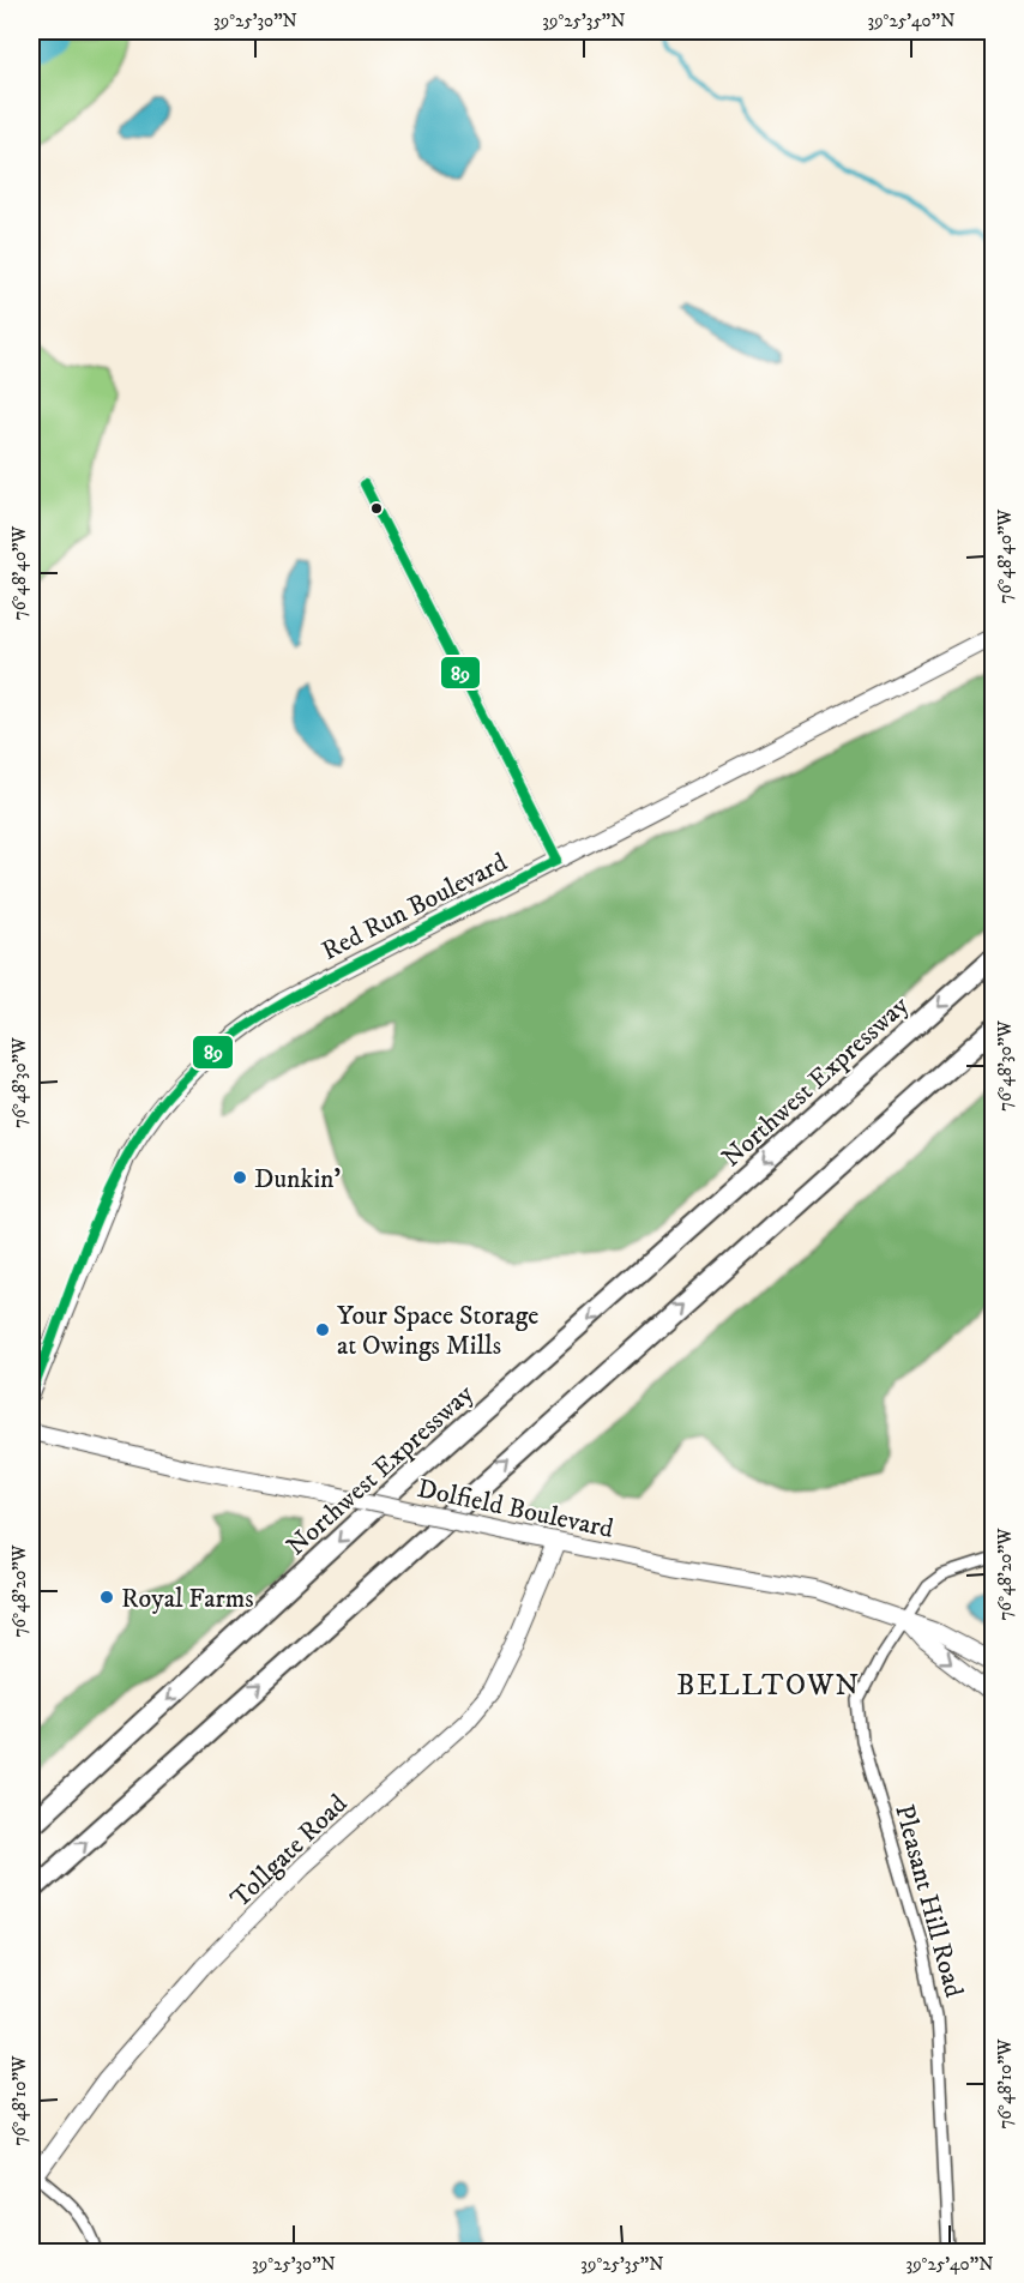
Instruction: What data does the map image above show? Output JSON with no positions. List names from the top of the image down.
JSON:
{
  "streets": {
    "highway": ["Northwest Expressway"],
    "main road": ["Red Run Boulevard", "Dolfield Boulevard", "Tollgate Road"],
    "street": ["Pleasant Hill Road"]
  },
  "crossings": [
    ["Dolfield Boulevard", "Tollgate Road"],
    ["Dolfield Boulevard", "Pleasant Hill Road"]
  ],
  "districts": ["BELLTOWN"],
  "places": ["Dunkin'", "Your Space Storage at Owings Mills", "Royal Farms"],
  "lines": ["transit line 89"],
  "coordinates": [
    "39°25'30\"N",
    "39°25'35\"N",
    "39°25'40\"N",
    "76°48'40\"W",
    "76°48'30\"W",
    "76°48'20\"W",
    "76°48'10\"W"
  ]
}
